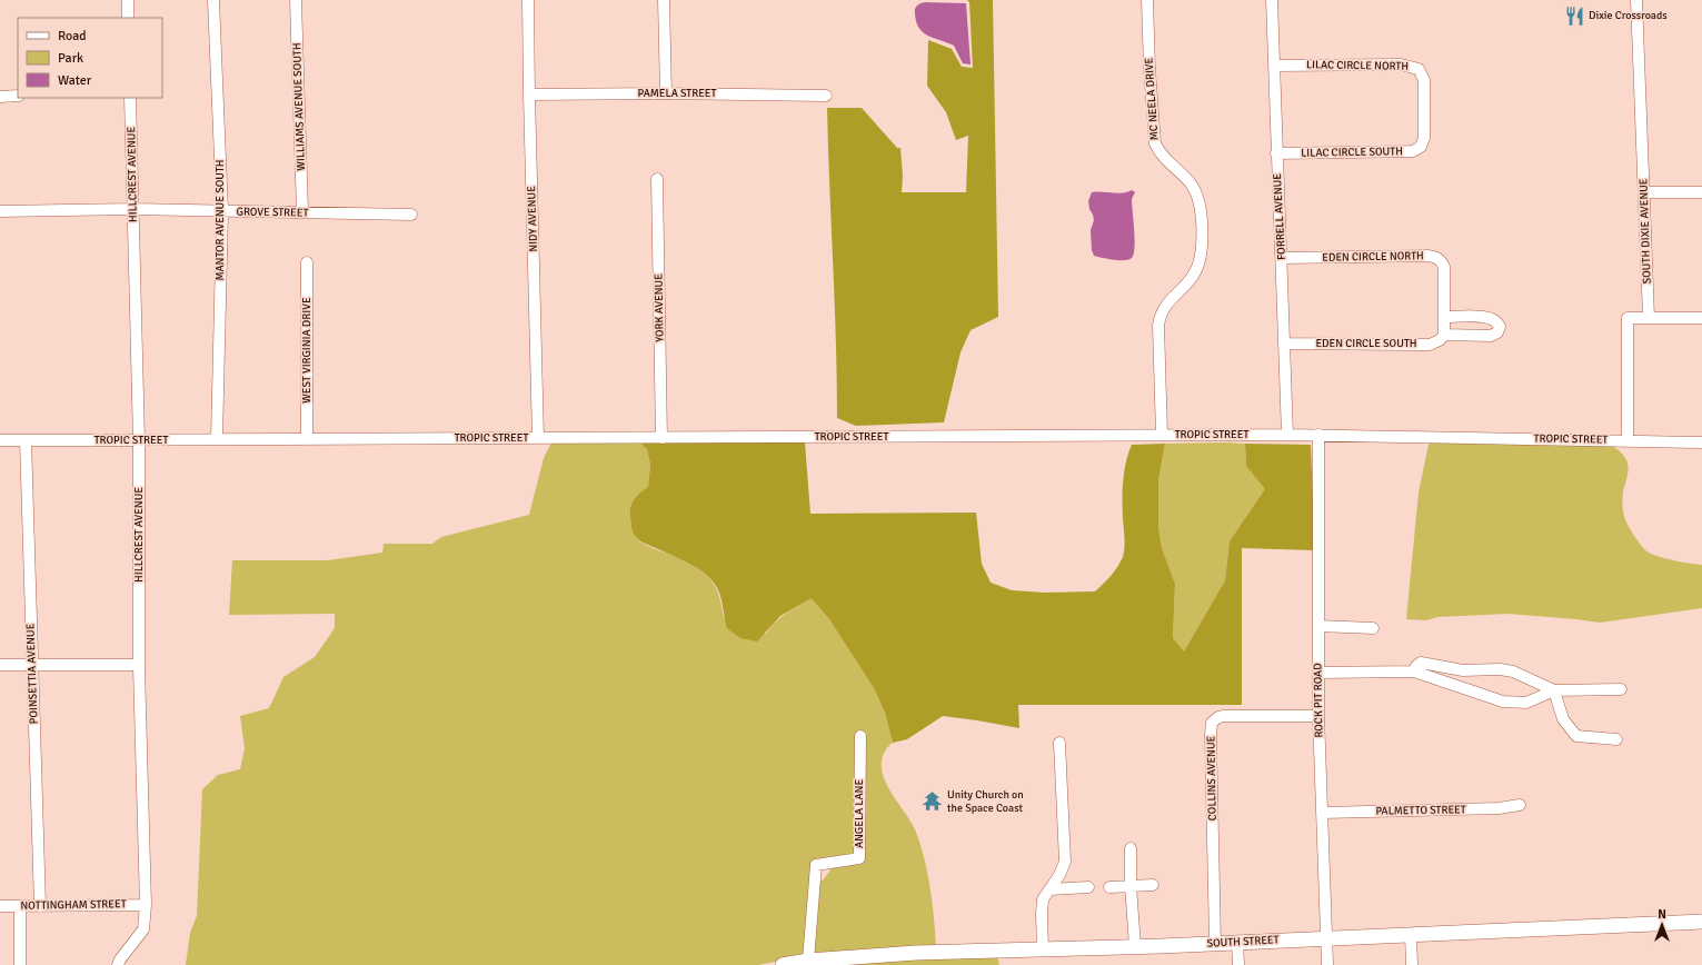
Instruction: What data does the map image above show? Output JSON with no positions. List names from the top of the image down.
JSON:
{
  "streets": {
    "main road": ["SOUTH STREET"],
    "street": [
      "LILAC CIRCLE NORTH",
      "PAMELA STREET",
      "MC NEELA DRIVE",
      "WILLIAMS AVENUE SOUTH",
      "LILAC CIRCLE SOUTH",
      "HILLCREST AVENUE",
      "GROVE STREET",
      "FORRELL AVENUE",
      "NIDY AVENUE",
      "MANTOR AVENUE SOUTH",
      "SOUTH DIXIE AVENUE",
      "EDEN CIRCLE NORTH",
      "YORK AVENUE",
      "EDEN CIRCLE SOUTH",
      "WEST VIRGINIA DRIVE",
      "TROPIC STREET",
      "POINSETTIA AVENUE",
      "ROCK PIT ROAD",
      "COLLINS AVENUE",
      "PALMETTO STREET",
      "ANGELA LANE",
      "NOTTINGHAM STREET"
    ]
  },
  "crossings": [
    ["LILAC CIRCLE NORTH", "LILAC CIRCLE SOUTH"],
    ["LILAC CIRCLE NORTH", "FORRELL AVENUE"],
    ["PAMELA STREET", "NIDY AVENUE"],
    ["MC NEELA DRIVE", "TROPIC STREET"],
    ["WILLIAMS AVENUE SOUTH", "GROVE STREET"],
    ["LILAC CIRCLE SOUTH", "FORRELL AVENUE"],
    ["HILLCREST AVENUE", "GROVE STREET"],
    ["HILLCREST AVENUE", "TROPIC STREET"],
    ["HILLCREST AVENUE", "NOTTINGHAM STREET"],
    ["GROVE STREET", "MANTOR AVENUE SOUTH"],
    ["FORRELL AVENUE", "EDEN CIRCLE NORTH"],
    ["FORRELL AVENUE", "EDEN CIRCLE SOUTH"],
    ["FORRELL AVENUE", "TROPIC STREET"],
    ["NIDY AVENUE", "TROPIC STREET"],
    ["MANTOR AVENUE SOUTH", "TROPIC STREET"],
    ["EDEN CIRCLE NORTH", "EDEN CIRCLE SOUTH"],
    ["YORK AVENUE", "TROPIC STREET"],
    ["WEST VIRGINIA DRIVE", "TROPIC STREET"],
    ["TROPIC STREET", "POINSETTIA AVENUE"],
    ["TROPIC STREET", "ROCK PIT ROAD"],
    ["POINSETTIA AVENUE", "NOTTINGHAM STREET"],
    ["ROCK PIT ROAD", "COLLINS AVENUE"],
    ["ROCK PIT ROAD", "PALMETTO STREET"],
    ["ROCK PIT ROAD", "SOUTH STREET"],
    ["COLLINS AVENUE", "SOUTH STREET"],
    ["ANGELA LANE", "SOUTH STREET"]
  ],
  "places": {
    "restaurant": ["Dixie Crossroads"],
    "temple": ["Unity Church on the Space Coast"]
  },
  "legend": ["Road", "Park", "Water"],
  "north": "top"
}
